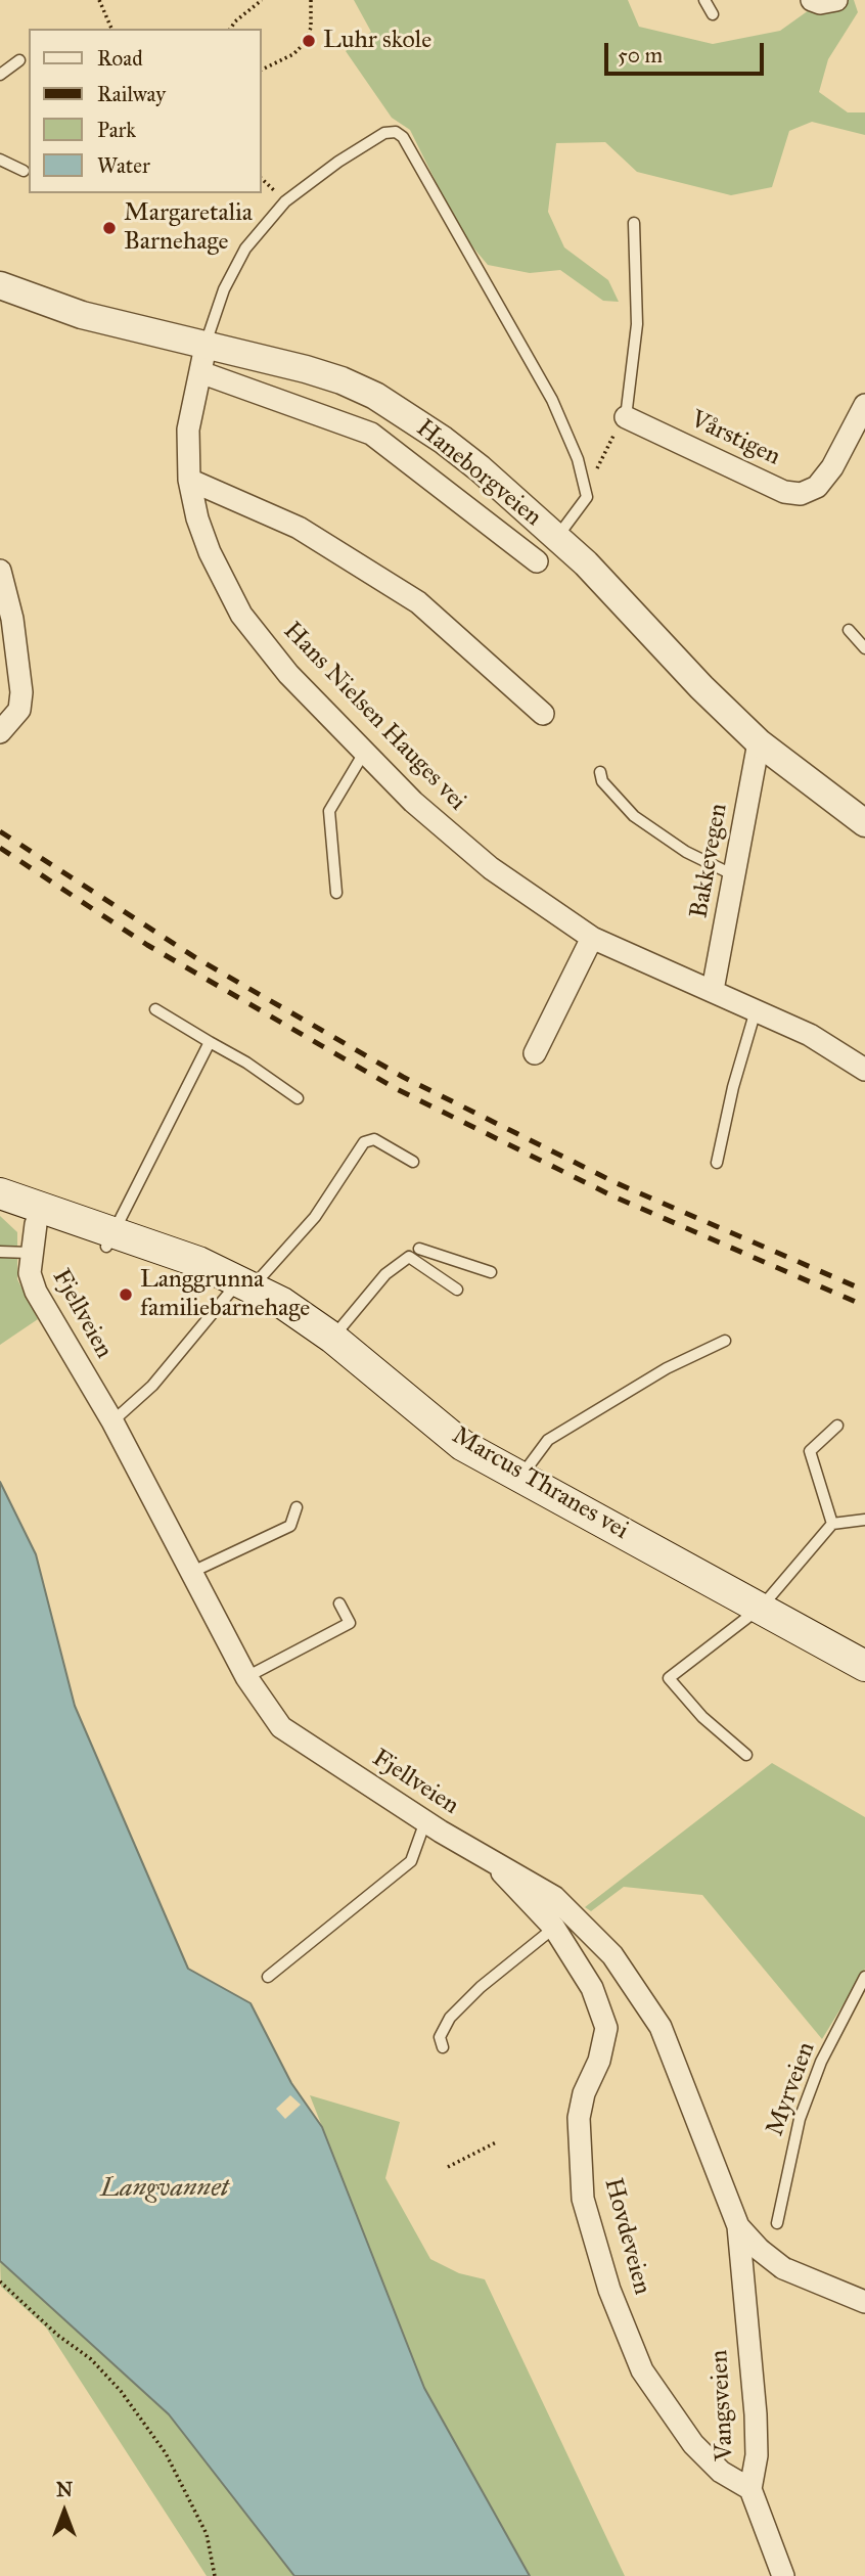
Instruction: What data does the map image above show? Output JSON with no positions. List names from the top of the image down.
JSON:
{
  "streets": {
    "main road": ["Marcus Thranes vei"],
    "street": [
      "Vårstigen",
      "Haneborgveien",
      "Hans Nielsen Hauges vei",
      "Bakkevegen",
      "Fjellveien",
      "Hovdeveien",
      "Vangsveien"
    ],
    "lane": ["Myrveien"]
  },
  "crossings": [
    ["Haneborgveien", "Hans Nielsen Hauges vei"],
    ["Haneborgveien", "Bakkevegen"],
    ["Hans Nielsen Hauges vei", "Bakkevegen"],
    ["Fjellveien", "Marcus Thranes vei"],
    ["Fjellveien", "Hovdeveien"],
    ["Fjellveien", "Vangsveien"],
    ["Hovdeveien", "Vangsveien"]
  ],
  "water": ["Langvannet"],
  "places": ["Luhr skole", "Margaretalia Barnehage", "Langgrunna familiebarnehage"],
  "legend": [
    "Road",
    "Railway",
    "Park",
    "Water"
  ],
  "scale_bar": "50 m",
  "north": "top"
}
